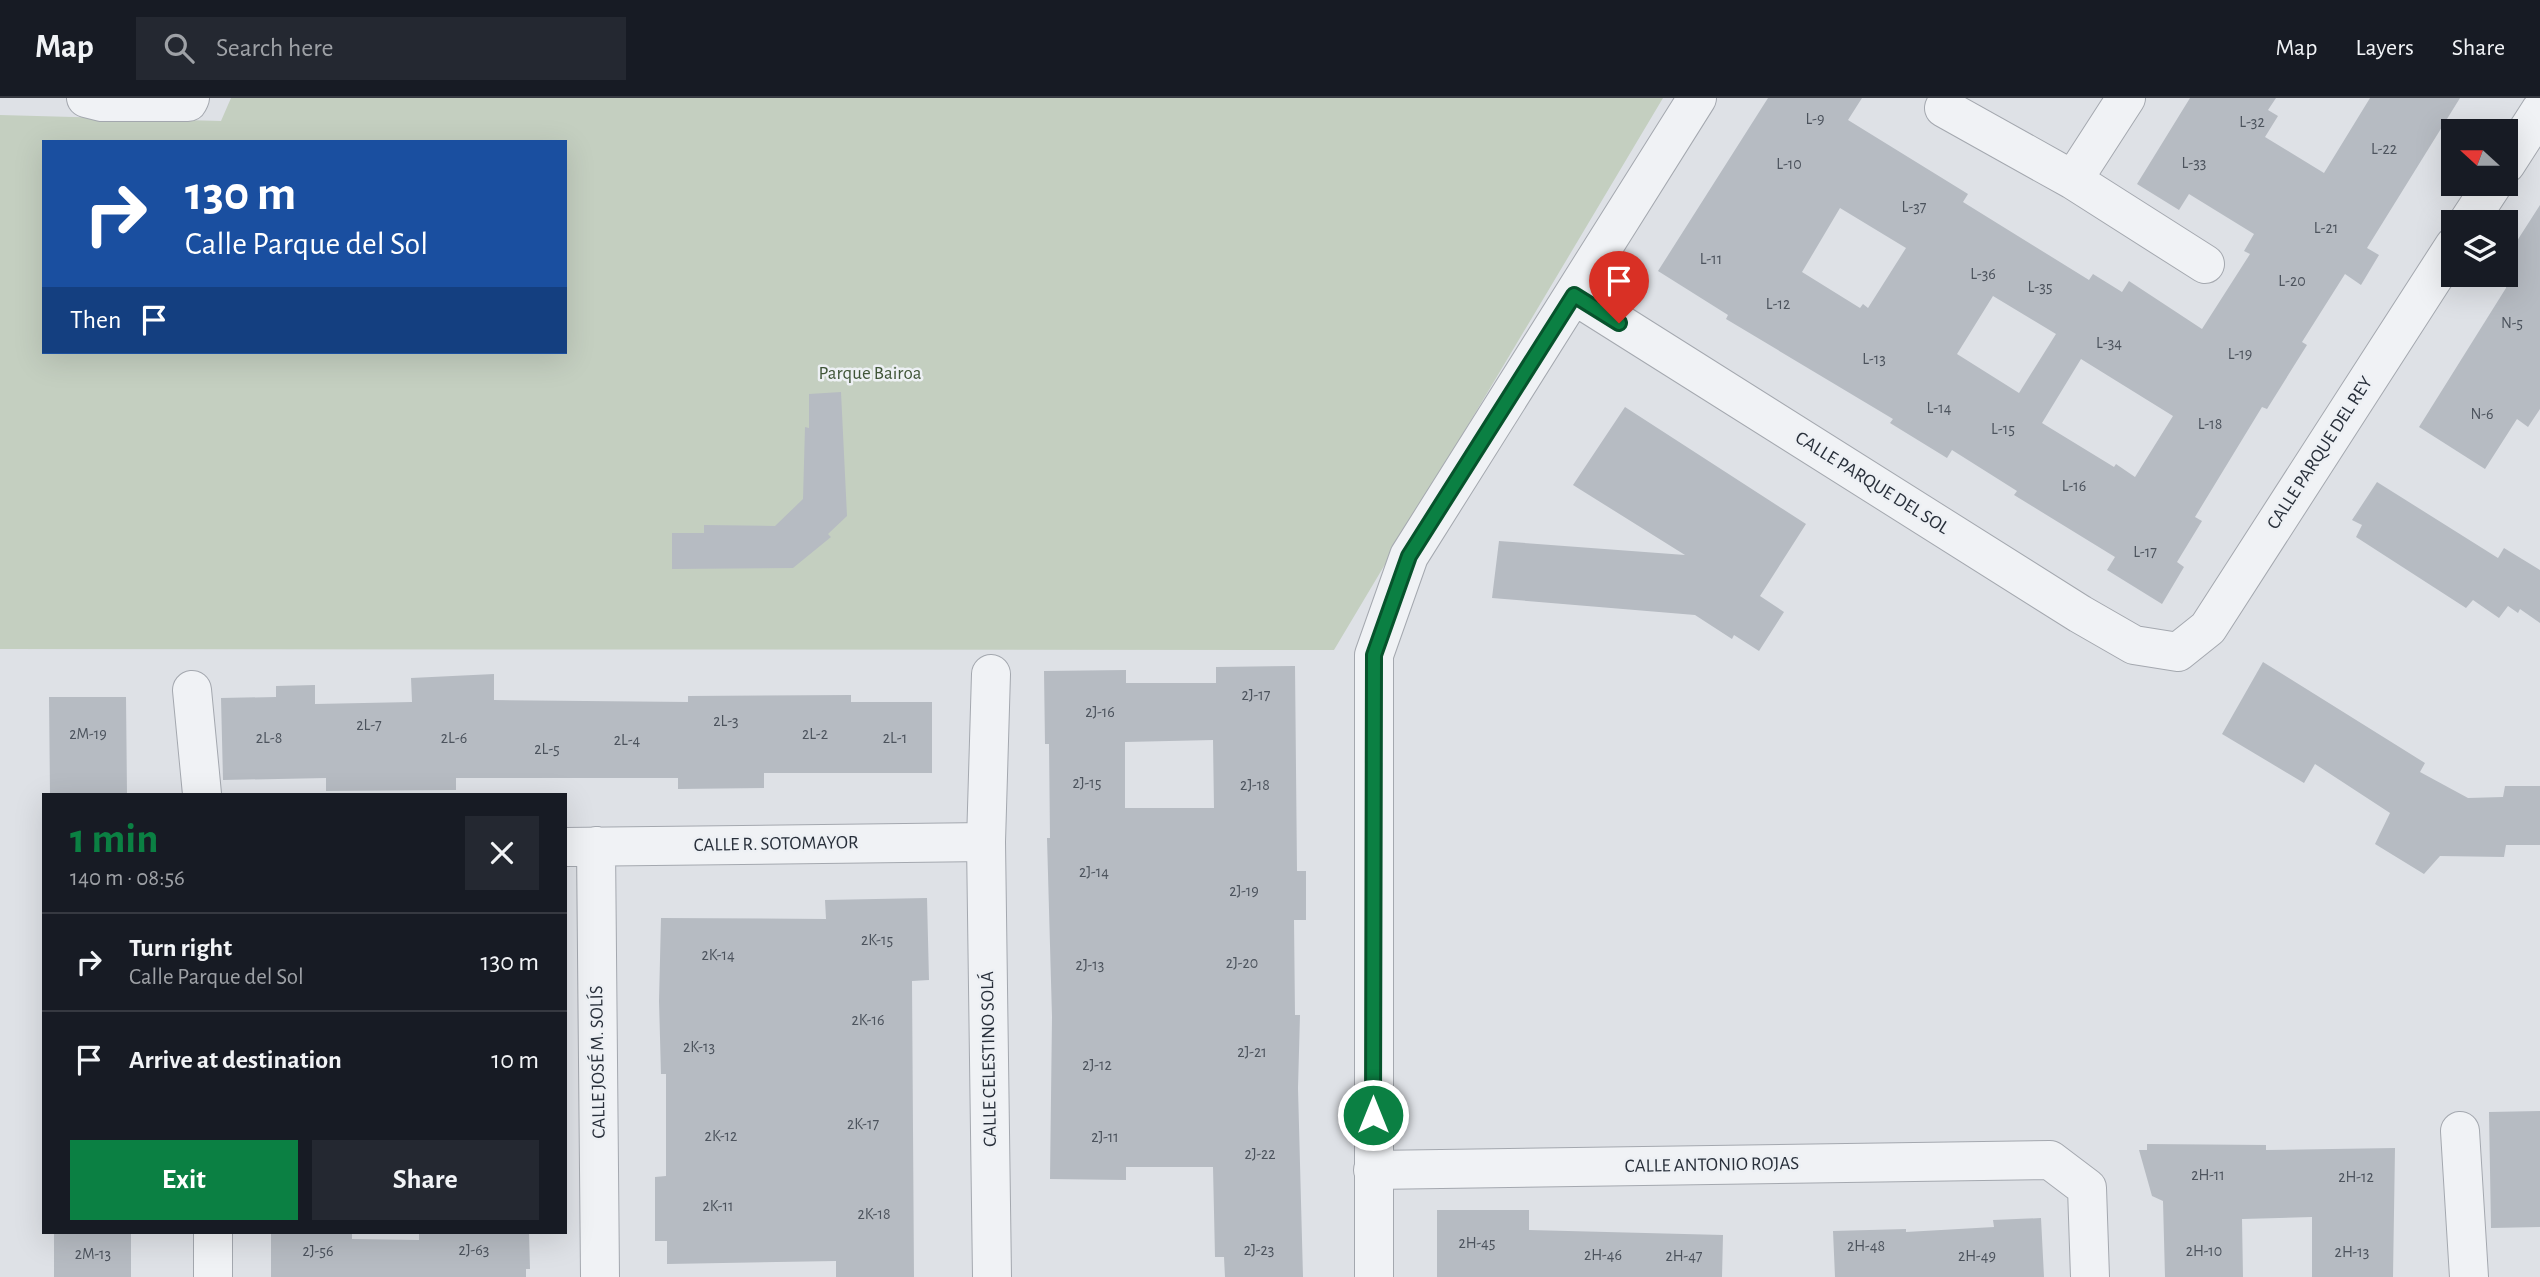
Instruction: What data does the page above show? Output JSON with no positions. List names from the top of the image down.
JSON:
{
  "streets": {
    "street": [
      "CALLE PARQUE DEL REY",
      "CALLE PARQUE DEL SOL",
      "CALLE R. SOTOMAYOR",
      "CALLE CELESTINO SOLÁ",
      "CALLE JOSÉ M. SOLÍS",
      "CALLE ANTONIO ROJAS"
    ]
  },
  "crossings": [
    ["CALLE PARQUE DEL REY", "CALLE PARQUE DEL SOL"],
    ["CALLE R. SOTOMAYOR", "CALLE CELESTINO SOLÁ"],
    ["CALLE R. SOTOMAYOR", "CALLE JOSÉ M. SOLÍS"]
  ],
  "parks": ["Parque Bairoa"],
  "house_numbers": [
    "L-9",
    "L-32",
    "L-22",
    "L-33",
    "L-10",
    "L-37",
    "L-21",
    "L-11",
    "L-36",
    "L-20",
    "L-35",
    "L-12",
    "N-5",
    "L-34",
    "L-19",
    "L-13",
    "L-14",
    "N-6",
    "L-18",
    "L-15",
    "L-16",
    "L-17",
    "2J-17",
    "2J-16",
    "2L-3",
    "2L-7",
    "2M-19",
    "2L-2",
    "2L-8",
    "2L-6",
    "2L-1",
    "2L-4",
    "2L-5",
    "2J-15",
    "2J-18",
    "2J-14",
    "2J-19",
    "2K-15",
    "2K-14",
    "2J-20",
    "2J-13",
    "2K-16",
    "2K-13",
    "2J-21",
    "2J-12",
    "2K-17",
    "2K-12",
    "2J-11",
    "2J-22",
    "2H-11",
    "2H-12",
    "2K-11",
    "2K-18",
    "2H-45",
    "2H-48",
    "2J-63",
    "2J-23",
    "2J-56",
    "2H-10",
    "2H-13",
    "2M-13",
    "2H-46",
    "2H-47",
    "2H-49"
  ],
  "north": "left",
  "page": {
    "header": "Map",
    "search": "Search here",
    "nav": ["Map", "Layers", "Share"],
    "turn": ["130 m", "Calle Parque del Sol"],
    "then": "Then",
    "heading": ["1 min", "140 m · 08:56"],
    "list": [
      {
        "name": "Turn right",
        "note": "Calle Parque del Sol",
        "value": "130 m"
      },
      {
        "name": "Arrive at destination",
        "value": "10 m"
      }
    ],
    "buttons": ["Exit", "Share"]
  }
}
